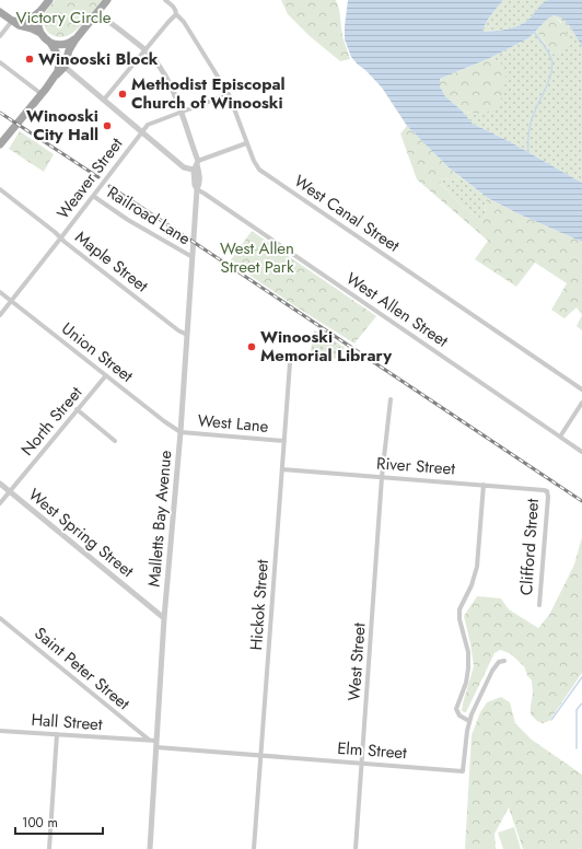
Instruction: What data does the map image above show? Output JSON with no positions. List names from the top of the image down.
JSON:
{
  "streets": {
    "street": [
      "Weaver Street",
      "West Canal Street",
      "Railroad Lane",
      "Maple Street",
      "West Allen Street",
      "Union Street",
      "North Street",
      "West Lane",
      "River Street",
      "Malletts Bay Avenue",
      "West Spring Street",
      "Clifford Street",
      "Hickok Street",
      "West Street",
      "Saint Peter Street",
      "Hall Street",
      "Elm Street"
    ]
  },
  "crossings": [
    ["Weaver Street", "West Canal Street"],
    ["Weaver Street", "Railroad Lane"],
    ["Weaver Street", "Maple Street"],
    ["Weaver Street", "Union Street"],
    ["Weaver Street", "Malletts Bay Avenue"],
    ["Railroad Lane", "Malletts Bay Avenue"],
    ["Maple Street", "Malletts Bay Avenue"],
    ["West Allen Street", "Malletts Bay Avenue"],
    ["Union Street", "North Street"],
    ["Union Street", "West Lane"],
    ["Union Street", "Malletts Bay Avenue"],
    ["North Street", "West Spring Street"],
    ["West Lane", "Malletts Bay Avenue"],
    ["West Lane", "Hickok Street"],
    ["River Street", "Clifford Street"],
    ["River Street", "Hickok Street"],
    ["River Street", "West Street"],
    ["Malletts Bay Avenue", "West Spring Street"],
    ["Malletts Bay Avenue", "Hall Street"],
    ["Malletts Bay Avenue", "Elm Street"],
    ["Hickok Street", "Elm Street"],
    ["West Street", "Elm Street"],
    ["Saint Peter Street", "Hall Street"],
    ["Hall Street", "Elm Street"]
  ],
  "parks": ["Victory Circle", "West Allen Street Park"],
  "places": [
    "Winooski Block",
    "Methodist Episcopal Church of Winooski",
    "Winooski City Hall",
    "Winooski Memorial Library"
  ],
  "scale_bar": "100 m"
}
